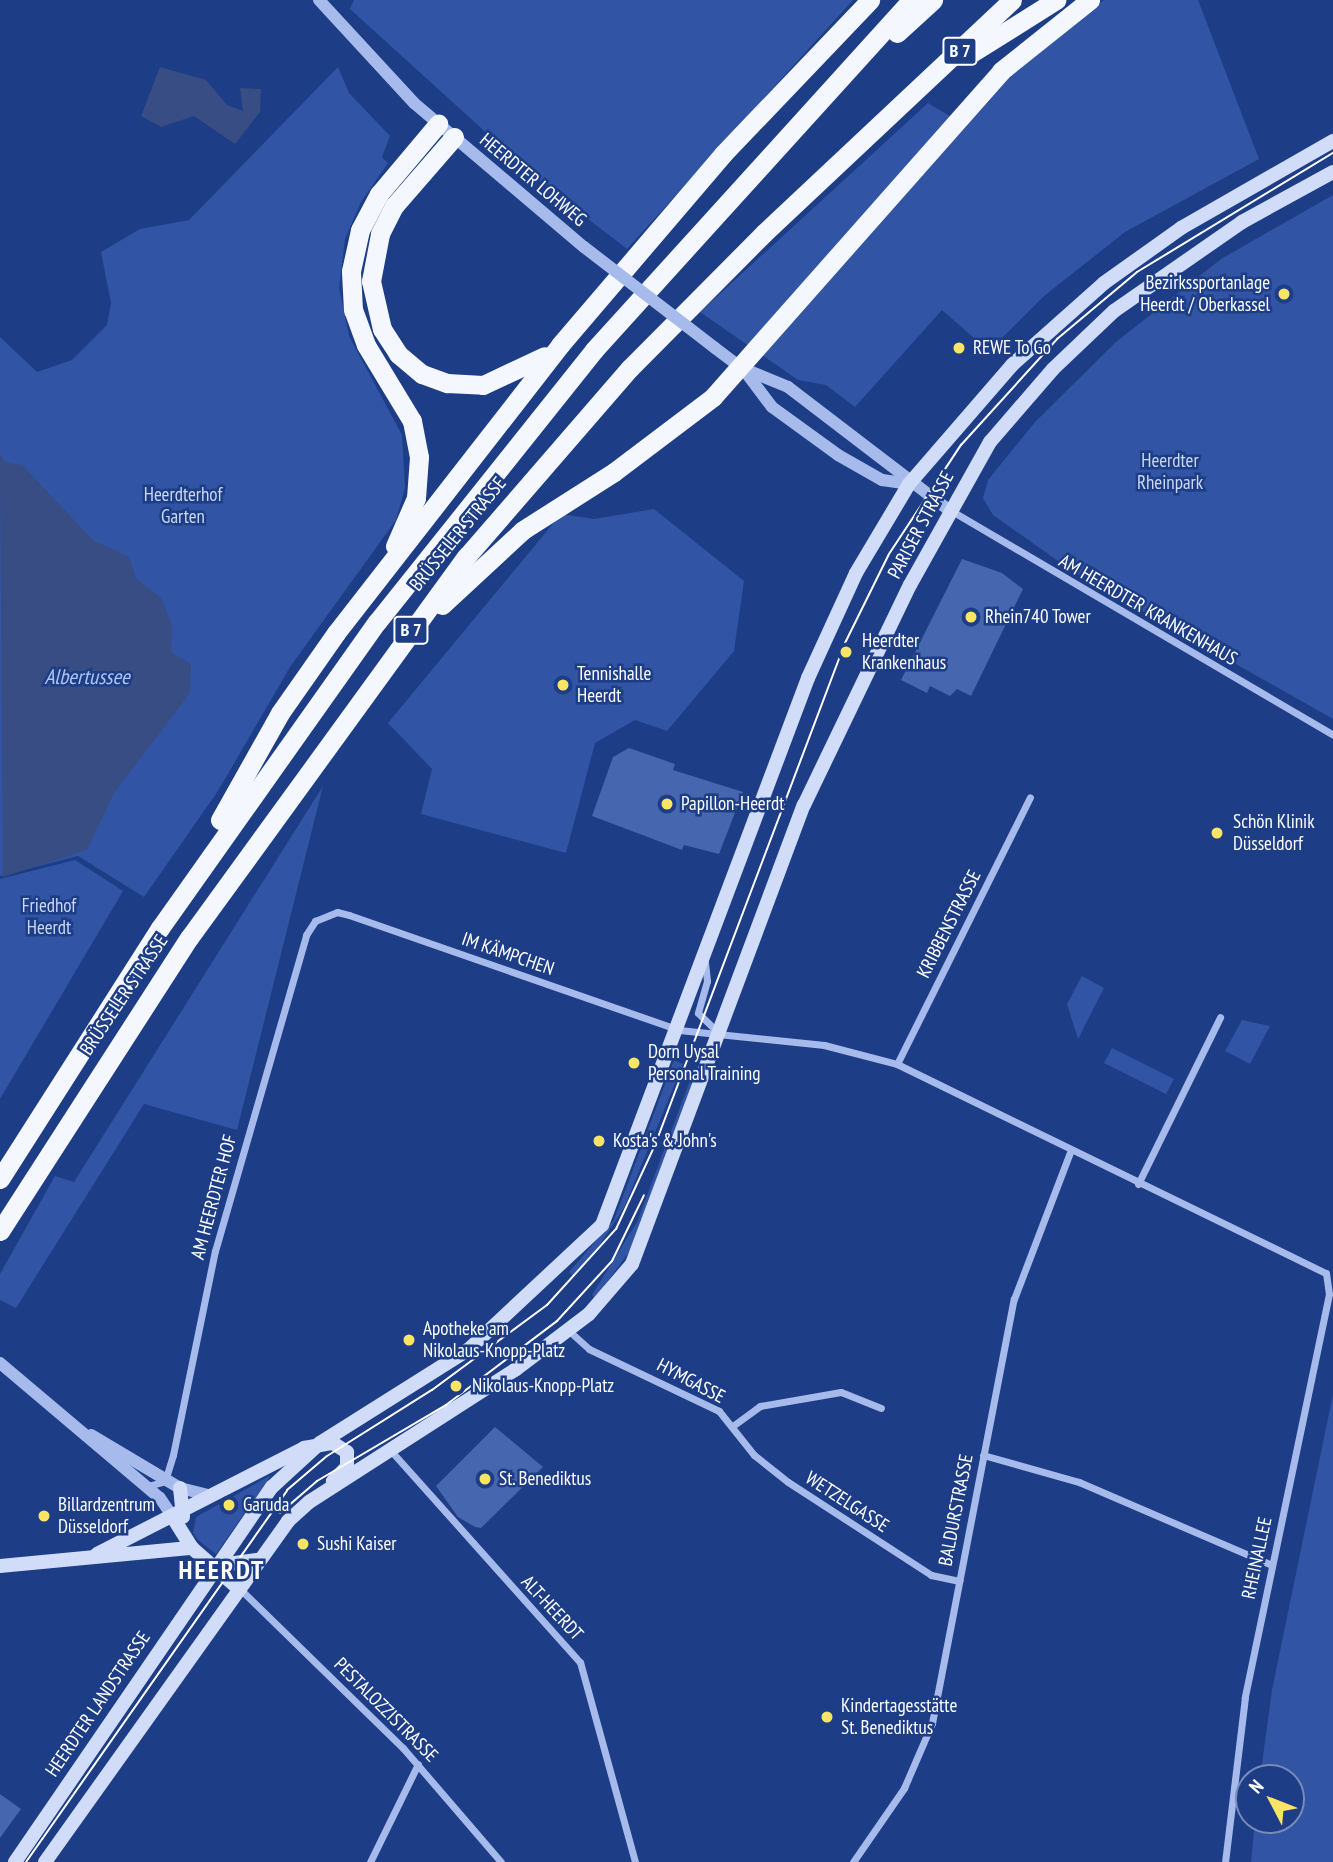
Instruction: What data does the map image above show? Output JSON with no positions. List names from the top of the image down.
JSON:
{
  "streets": {
    "highway": ["B 7", "BRÜSSELER STRASSE"],
    "main road": ["PARISER STRASSE", "HEERDTER LANDSTRASSE"],
    "street": [
      "HEERDTER LOHWEG",
      "AM HEERDTER KRANKENHAUS",
      "KRIBBENSTRASSE",
      "IM KÄMPCHEN",
      "AM HEERDTER HOF",
      "HYMGASSE",
      "WETZELGASSE",
      "BALDURSTRASSE",
      "RHEINALLEE",
      "ALT-HEERDT",
      "PESTALOZZISTRASSE"
    ]
  },
  "crossings": [
    ["HEERDTER LOHWEG", "PARISER STRASSE"],
    ["HEERDTER LOHWEG", "AM HEERDTER KRANKENHAUS"],
    ["PARISER STRASSE", "AM HEERDTER KRANKENHAUS"],
    ["PARISER STRASSE", "IM KÄMPCHEN"],
    ["IM KÄMPCHEN", "AM HEERDTER HOF"],
    ["HYMGASSE", "WETZELGASSE"],
    ["WETZELGASSE", "BALDURSTRASSE"]
  ],
  "districts": ["HEERDT"],
  "water": ["Albertussee"],
  "parks": ["Heerdter Rheinpark", "Heerdterhof Garten", "Friedhof Heerdt"],
  "places": [
    "Bezirkssportanlage Heerdt / Oberkassel",
    "REWE To Go",
    "Rhein740 Tower",
    "Heerdter Krankenhaus",
    "Tennishalle Heerdt",
    "Papillon-Heerdt",
    "Schön Klinik Düsseldorf",
    "Dorn Uysal Personal Training",
    "Kosta's & John's",
    "Apotheke am Nikolaus-Knopp-Platz",
    "Nikolaus-Knopp-Platz",
    "St. Benediktus",
    "Garuda",
    "Billardzentrum Düsseldorf",
    "Sushi Kaiser",
    "Kindertagesstätte St. Benediktus"
  ],
  "north": "top left"
}
